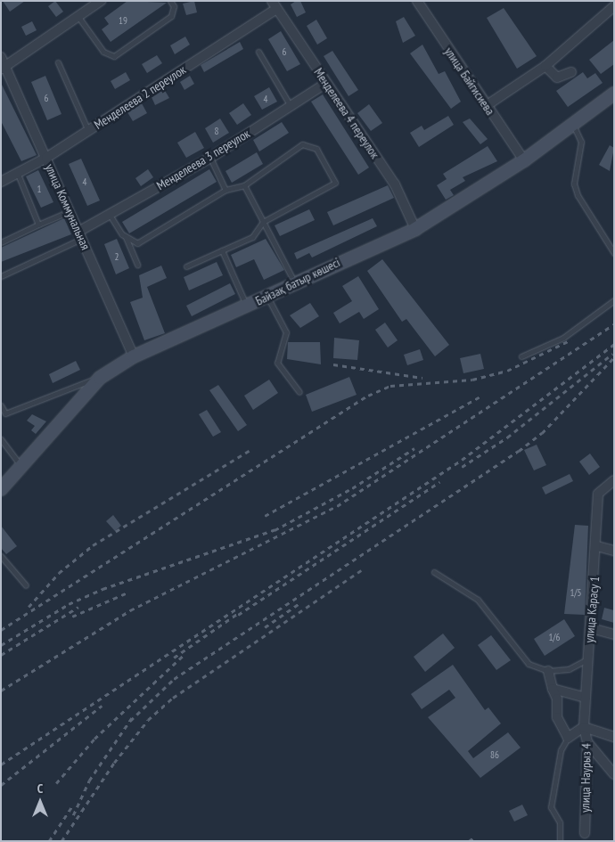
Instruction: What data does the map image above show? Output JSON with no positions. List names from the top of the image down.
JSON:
{
  "streets": {
    "main road": ["Байзақ батыр көшесі"],
    "street": [
      "улица Байгисиева",
      "Менделеева 2 переулок",
      "Менделеева 4 переулок",
      "Менделеева 3 переулок",
      "улица Коммунальная",
      "улица Карасу 1",
      "улица Наурыз 4"
    ]
  },
  "crossings": [
    ["улица Байгисиева", "Байзақ батыр көшесі"],
    ["Менделеева 2 переулок", "Менделеева 4 переулок"],
    ["Менделеева 2 переулок", "улица Коммунальная"],
    ["Менделеева 4 переулок", "Менделеева 3 переулок"],
    ["Менделеева 4 переулок", "Байзақ батыр көшесі"],
    ["Менделеева 3 переулок", "улица Коммунальная"],
    ["улица Коммунальная", "Байзақ батыр көшесі"],
    ["улица Карасу 1", "улица Наурыз 4"]
  ],
  "house_numbers": [
    "19",
    "6",
    "6",
    "4",
    "8",
    "4",
    "1",
    "2",
    "1/5",
    "1/6",
    "86"
  ],
  "north": "top"
}
